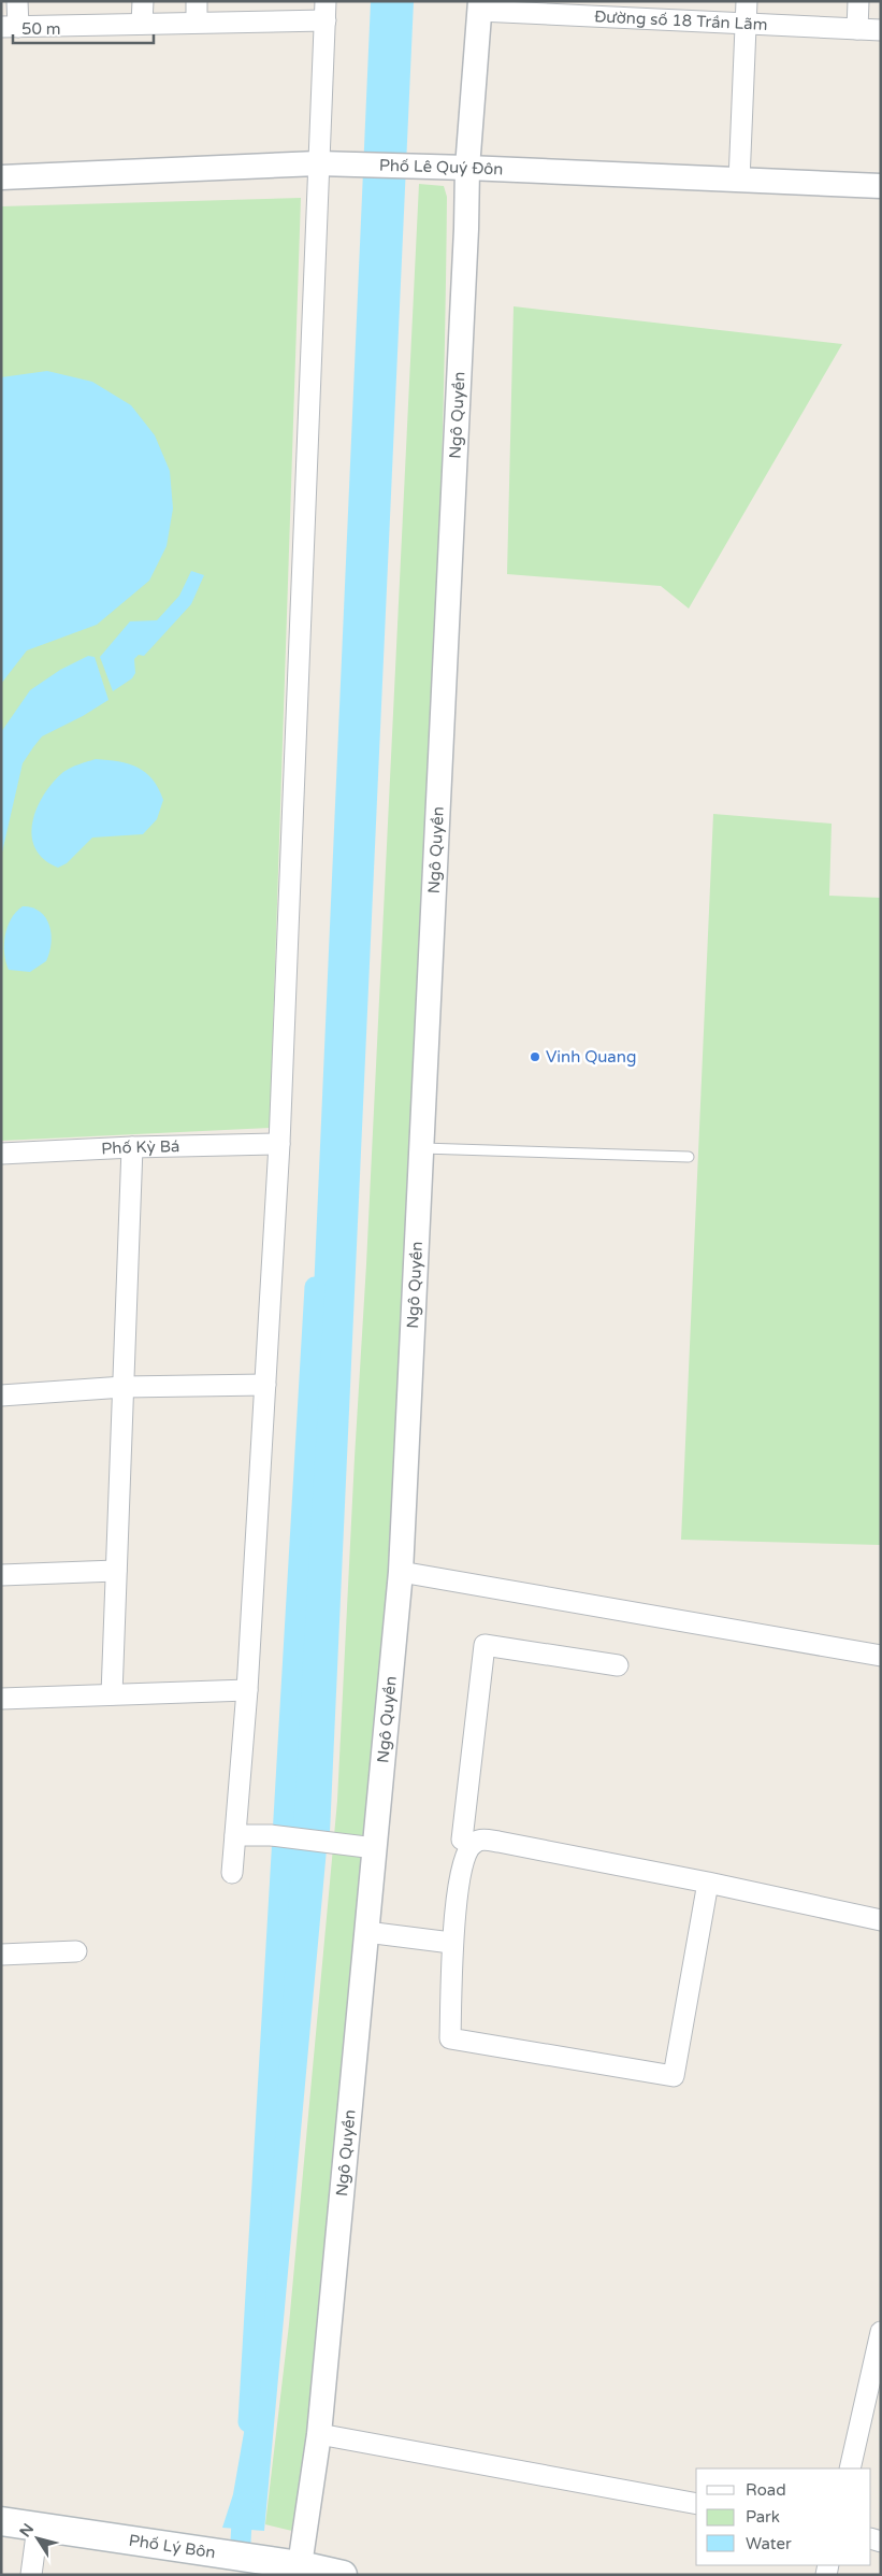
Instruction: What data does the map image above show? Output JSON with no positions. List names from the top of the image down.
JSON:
{
  "streets": {
    "main road": ["Phố Lý Bôn"],
    "street": [
      "Đường số 18 Trần Lãm",
      "Phố Lê Quý Đôn",
      "Ngô Quyền",
      "Phố Kỳ Bá"
    ]
  },
  "crossings": [
    ["Đường số 18 Trần Lãm", "Ngô Quyền"],
    ["Phố Lê Quý Đôn", "Ngô Quyền"],
    ["Ngô Quyền", "Phố Lý Bôn"]
  ],
  "places": ["Vinh Quang"],
  "legend": ["Road", "Park", "Water"],
  "scale_bar": "50 m",
  "north": "top left"
}
